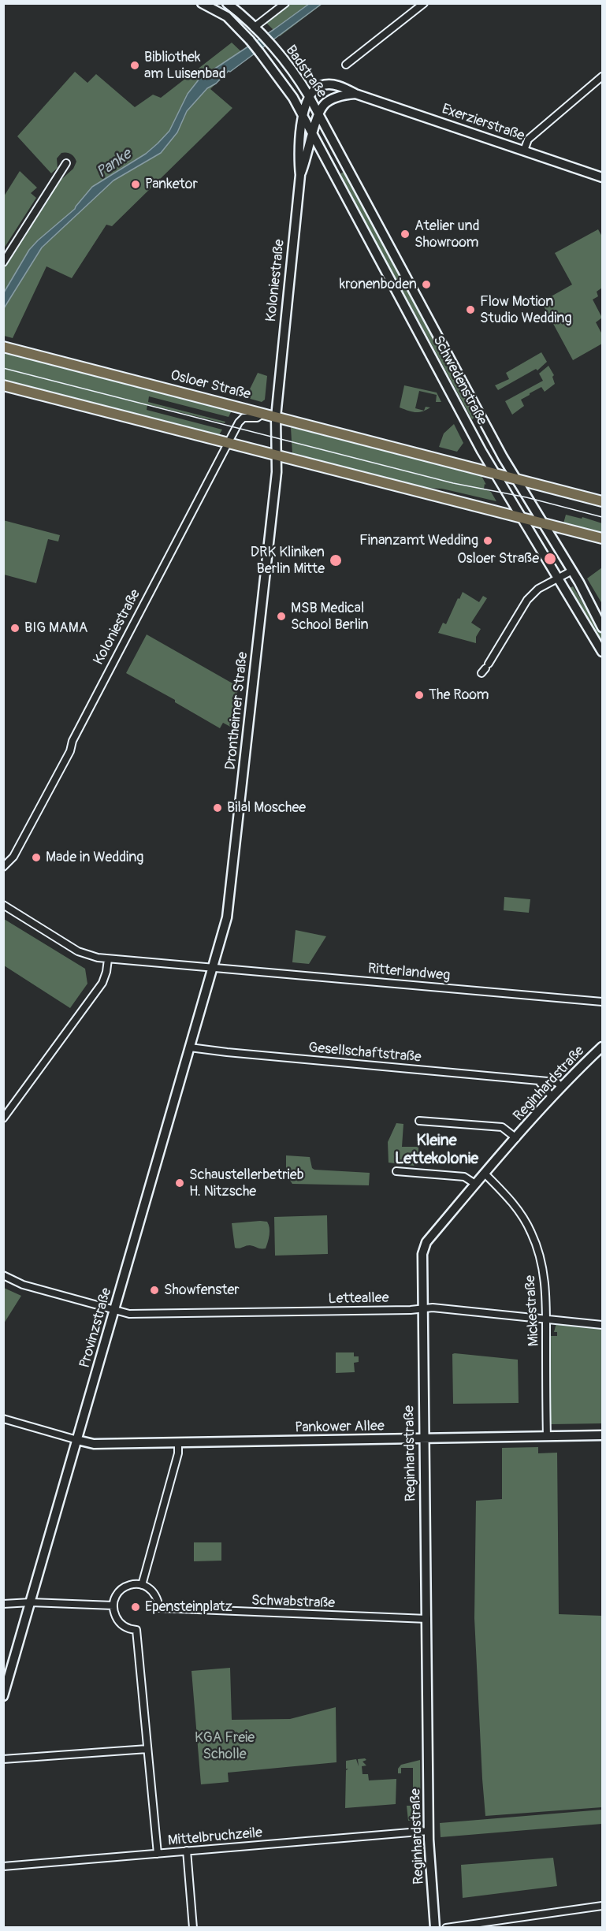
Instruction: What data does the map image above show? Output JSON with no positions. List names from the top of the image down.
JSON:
{
  "streets": {
    "main road": [
      "Badstraße",
      "Exerzierstraße",
      "Koloniestraße",
      "Schwedenstraße",
      "Osloer Straße",
      "Drontheimer Straße",
      "Reginhardstraße",
      "Provinzstraße",
      "Pankower Allee"
    ],
    "street": [
      "Ritterlandweg",
      "Gesellschaftstraße",
      "Letteallee",
      "Mickestraße",
      "Schwabstraße",
      "Mittelbruchzeile"
    ]
  },
  "crossings": [
    ["Badstraße", "Exerzierstraße"],
    ["Badstraße", "Koloniestraße"],
    ["Badstraße", "Schwedenstraße"],
    ["Exerzierstraße", "Koloniestraße"],
    ["Koloniestraße", "Schwedenstraße"],
    ["Koloniestraße", "Osloer Straße"],
    ["Koloniestraße", "Drontheimer Straße"],
    ["Schwedenstraße", "Osloer Straße"],
    ["Drontheimer Straße", "Ritterlandweg"],
    ["Drontheimer Straße", "Provinzstraße"],
    ["Ritterlandweg", "Provinzstraße"],
    ["Gesellschaftstraße", "Reginhardstraße"],
    ["Gesellschaftstraße", "Provinzstraße"],
    ["Reginhardstraße", "Letteallee"],
    ["Reginhardstraße", "Mickestraße"],
    ["Reginhardstraße", "Pankower Allee"],
    ["Reginhardstraße", "Schwabstraße"],
    ["Reginhardstraße", "Mittelbruchzeile"],
    ["Letteallee", "Mickestraße"],
    ["Letteallee", "Provinzstraße"],
    ["Mickestraße", "Pankower Allee"],
    ["Provinzstraße", "Pankower Allee"]
  ],
  "districts": ["Kleine Lettekolonie"],
  "water": ["Panke"],
  "parks": ["KGA Freie Scholle"],
  "places": [
    "Bibliothek am Luisenbad",
    "Panketor",
    "Atelier und Showroom",
    "kronenboden",
    "Flow Motion Studio Wedding",
    "Finanzamt Wedding",
    "Osloer Straße",
    "DRK Kliniken Berlin Mitte",
    "MSB Medical School Berlin",
    "BIG MAMA",
    "The Room",
    "Bilal Moschee",
    "Made in Wedding",
    "Schaustellerbetrieb H. Nitzsche",
    "Showfenster",
    "Epensteinplatz"
  ]
}
